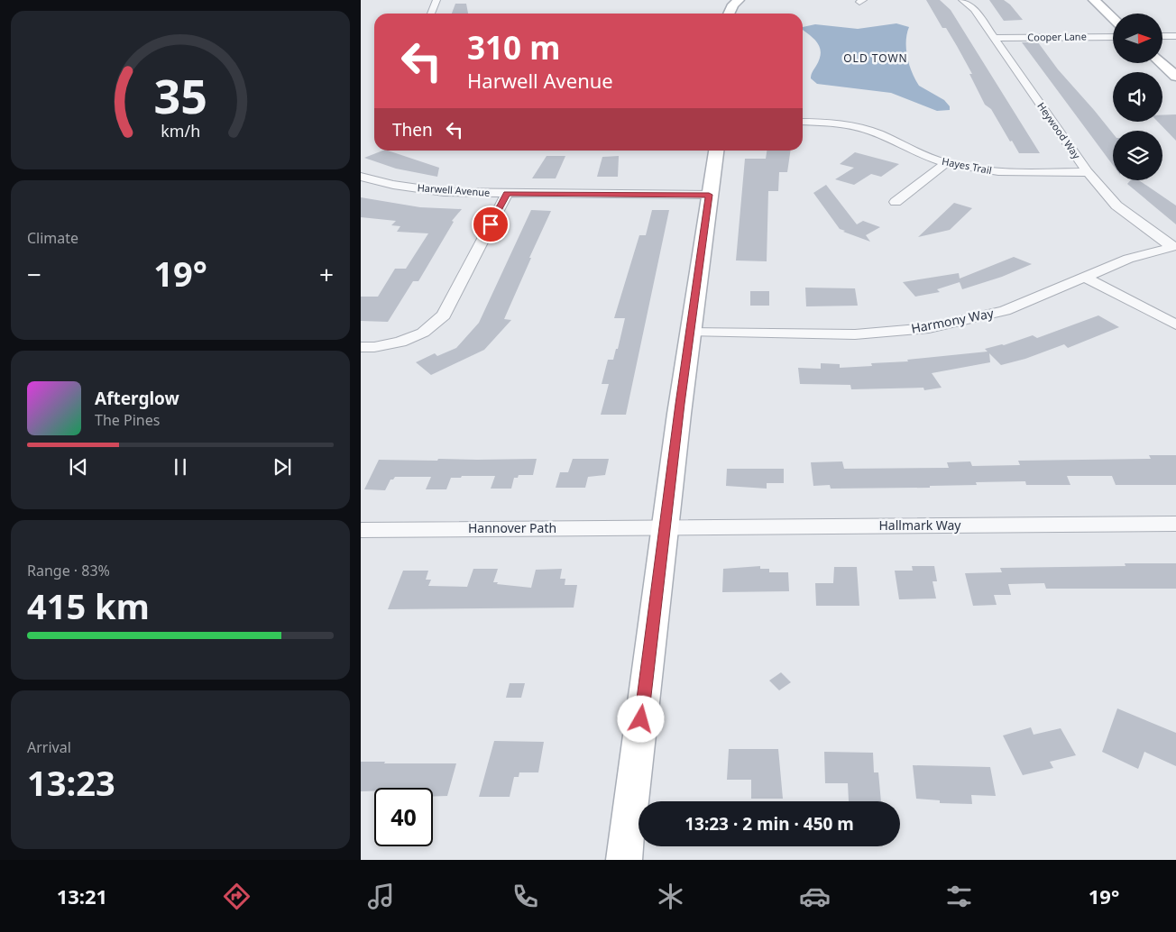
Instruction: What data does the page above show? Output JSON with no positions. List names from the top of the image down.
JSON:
{
  "streets": {
    "street": [
      "Cooper Lane",
      "Heywood Way",
      "Hayes Trail",
      "Harwell Avenue",
      "Harmony Way",
      "Hallmark Way",
      "Hannover Path"
    ]
  },
  "crossings": [
    ["Cooper Lane", "Heywood Way"],
    ["Heywood Way", "Hayes Trail"],
    ["Heywood Way", "Harmony Way"],
    ["Hallmark Way", "Hannover Path"]
  ],
  "districts": ["OLD TOWN"],
  "north": "right",
  "page": {
    "turn": ["310 m", "Harwell Avenue"],
    "then": "Then",
    "tile": [
      "Climate",
      ["Range · 83%", "415 km"],
      ["Arrival", "13:23"]
    ],
    "heat": ["−", "19°", "+"],
    "song": ["Afterglow", "The Pines"],
    "limit": "40",
    "trip": "13:23 · 2 min · 450 m",
    "tabs": ["13:21", "19°"],
    "gauge": ["35", "km/h"]
  }
}
